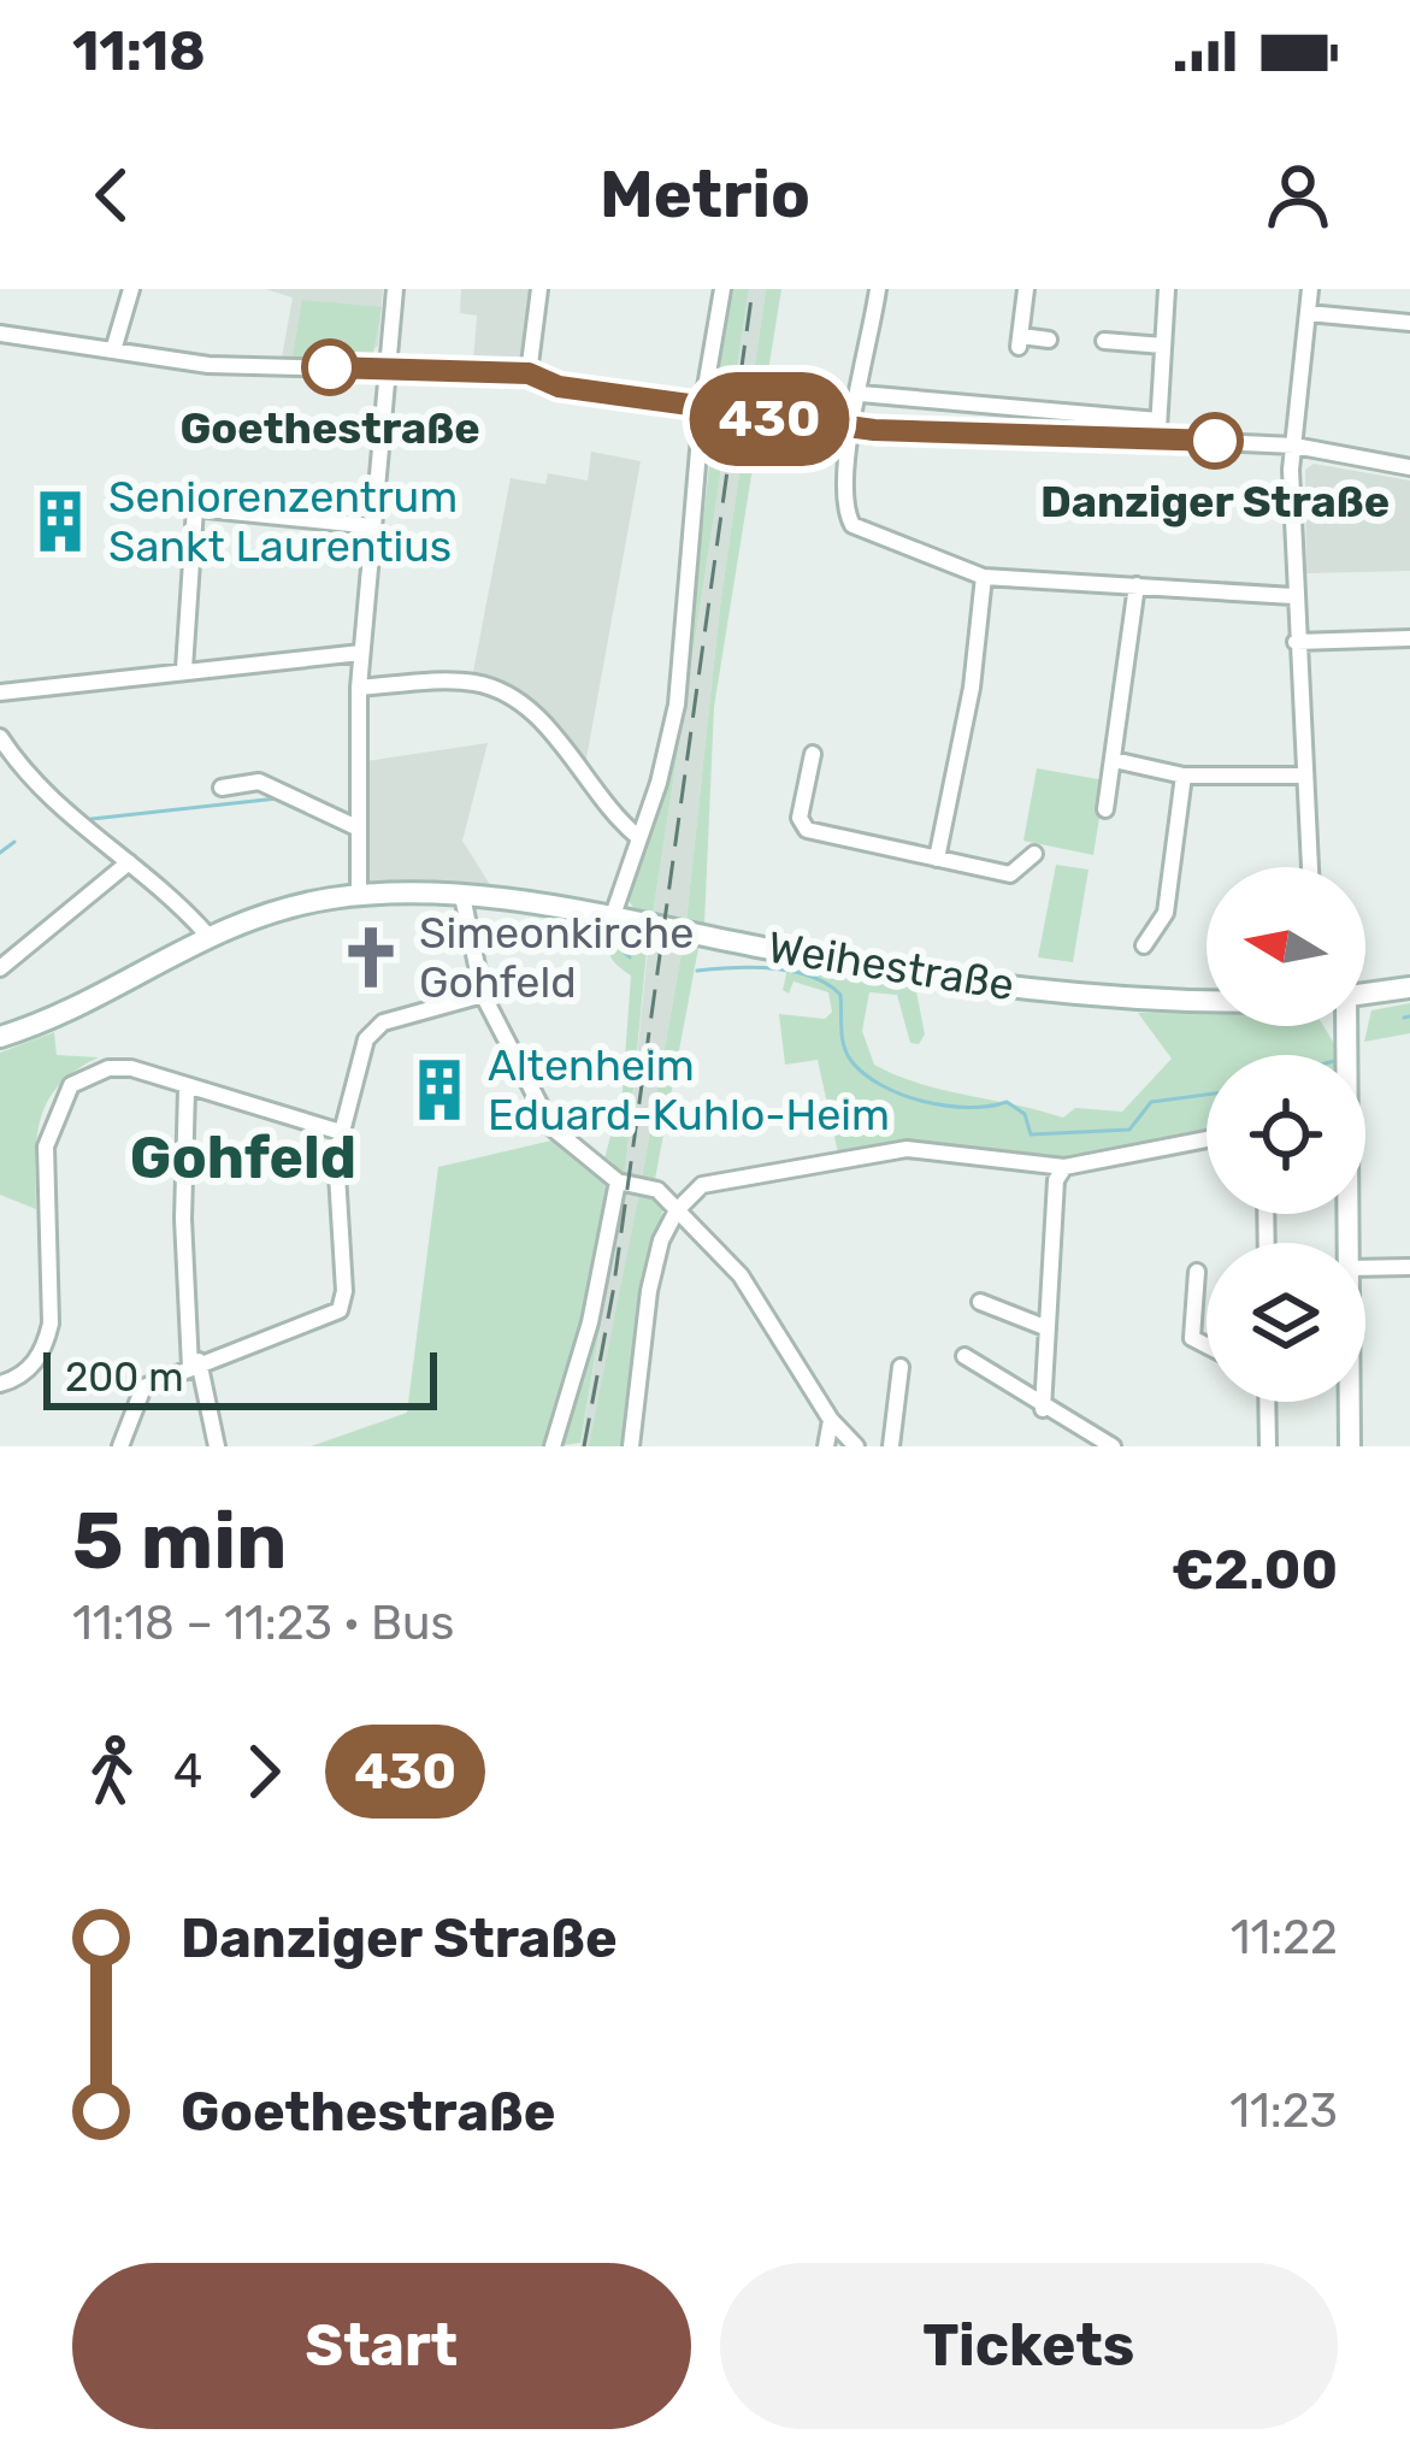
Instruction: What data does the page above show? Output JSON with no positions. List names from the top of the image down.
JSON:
{
  "streets": {
    "main road": ["Weihestraße"]
  },
  "districts": ["Gohfeld"],
  "places": {
    "other": ["Goethestraße", "Danziger Straße"],
    "building": ["Seniorenzentrum Sankt Laurentius", "Altenheim Eduard-Kuhlo-Heim"],
    "church": ["Simeonkirche Gohfeld"]
  },
  "lines": ["bus line 430"],
  "scale_bar": "200 m",
  "north": "left",
  "page": {
    "status": "11:18",
    "header": "Metrio",
    "on_map": "430",
    "scale": "200 m",
    "heading": ["5 min", "11:18 – 11:23 · Bus", "€2.00"],
    "legs": ["4", "430"],
    "list": [
      {
        "name": "Danziger Straße",
        "value": "11:22"
      },
      {
        "name": "Goethestraße",
        "value": "11:23"
      }
    ],
    "buttons": ["Start", "Tickets"]
  }
}
